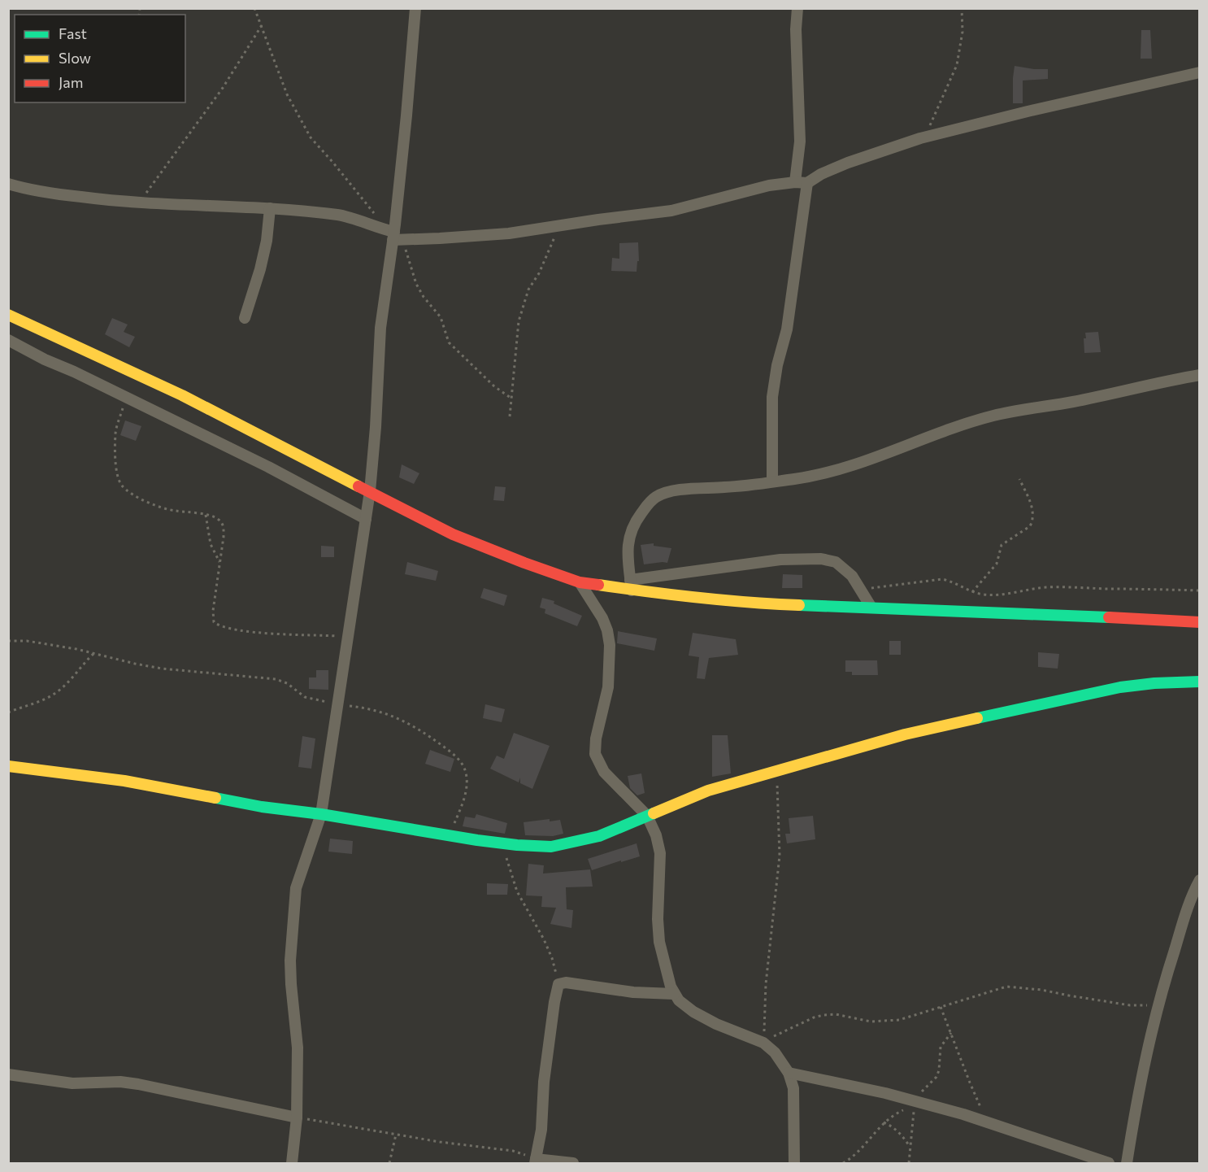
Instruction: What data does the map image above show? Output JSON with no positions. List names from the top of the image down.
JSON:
{
  "legend": ["Fast", "Slow", "Jam"]
}
